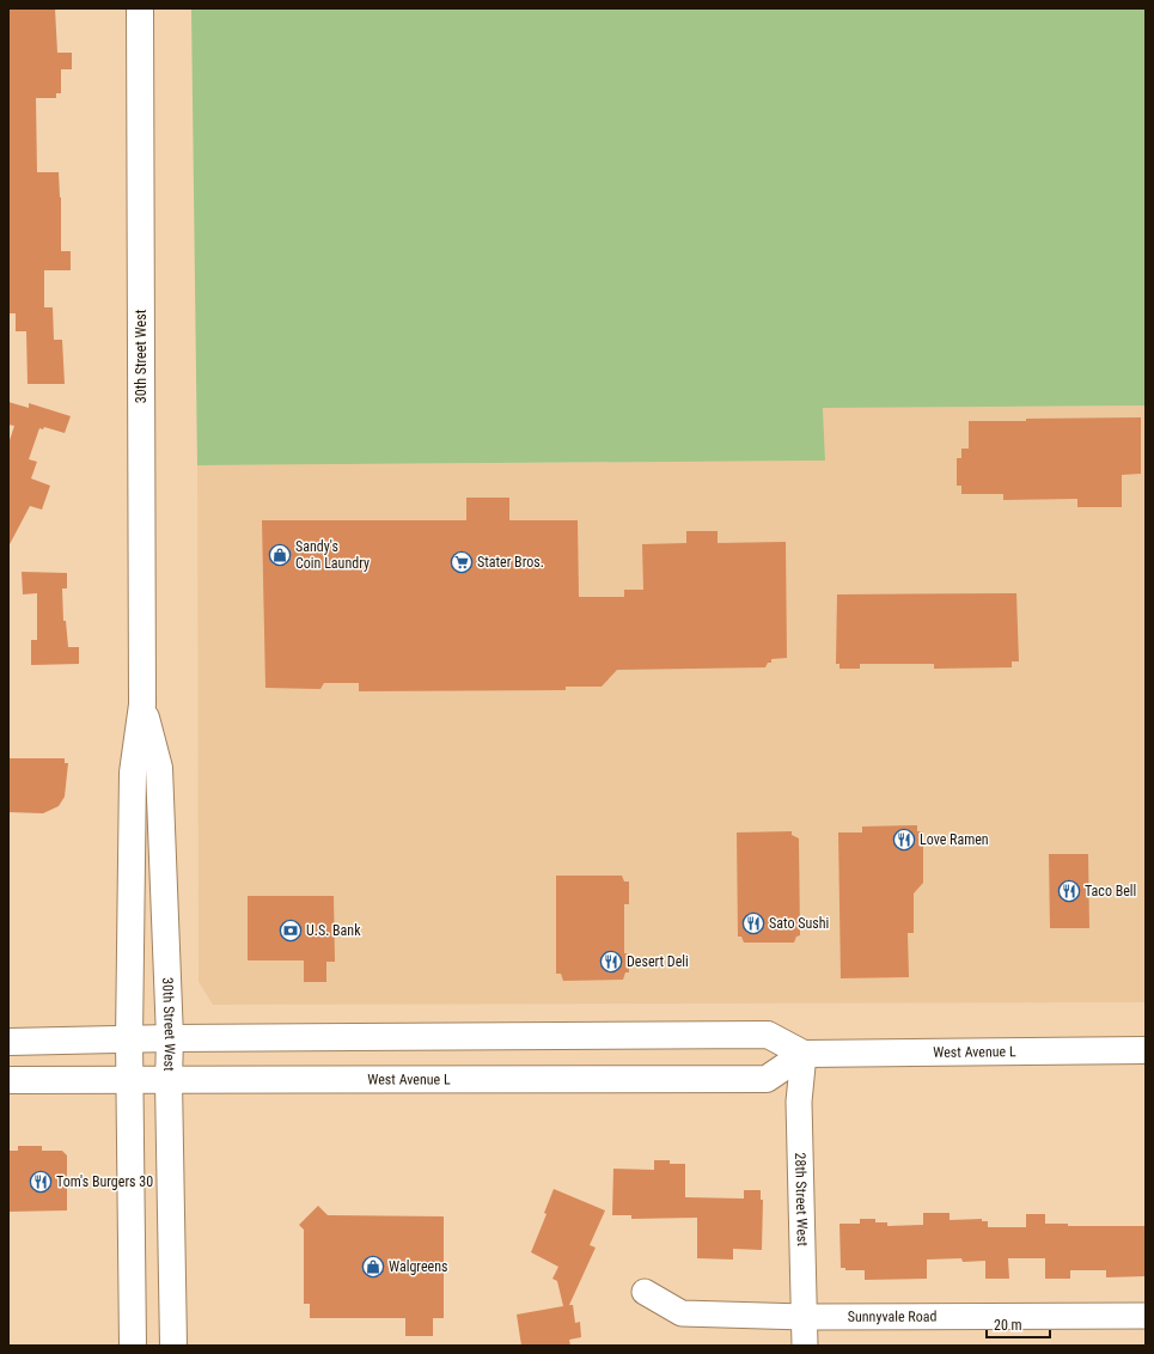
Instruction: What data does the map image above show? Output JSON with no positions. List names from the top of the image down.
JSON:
{
  "streets": {
    "main road": ["30th Street West", "West Avenue L"],
    "street": ["28th Street West", "Sunnyvale Road"]
  },
  "crossings": [
    ["30th Street West", "West Avenue L"],
    ["West Avenue L", "28th Street West"],
    ["28th Street West", "Sunnyvale Road"]
  ],
  "places": {
    "shop": ["Sandy's Coin Laundry", "Walgreens"],
    "supermarket": ["Stater Bros."],
    "restaurant": [
      "Love Ramen",
      "Taco Bell",
      "Sato Sushi",
      "Desert Deli",
      "Tom's Burgers 30"
    ],
    "bank": ["U.S. Bank"]
  },
  "scale_bar": "20 m"
}
